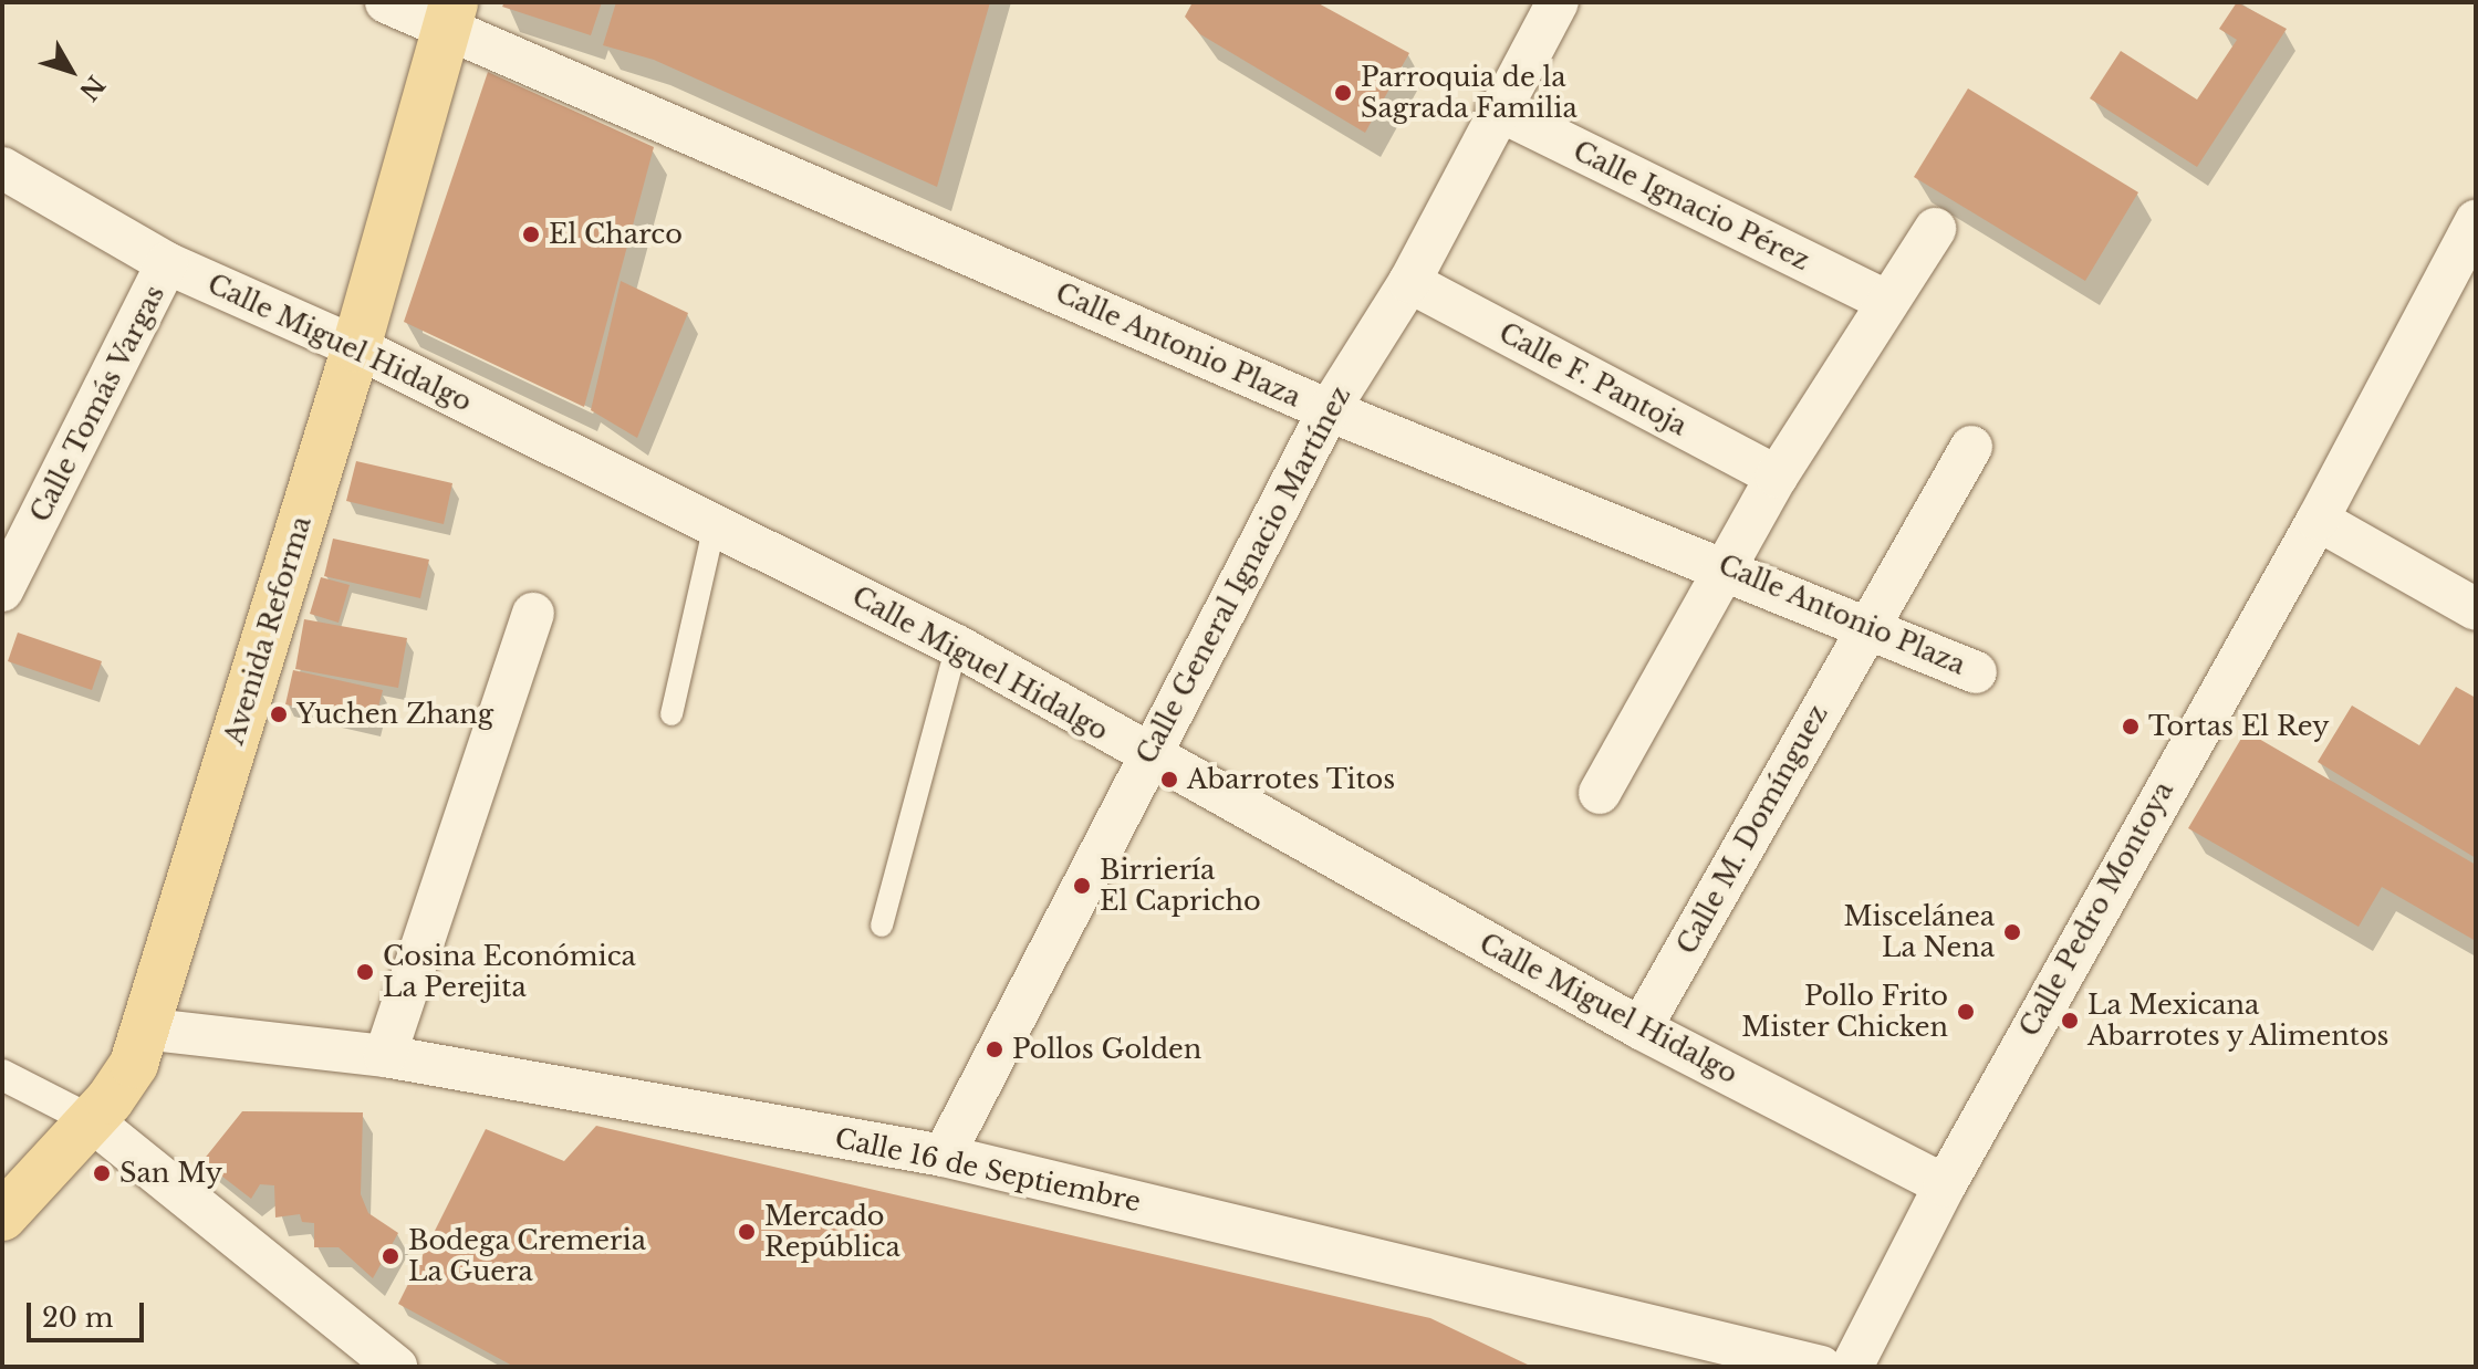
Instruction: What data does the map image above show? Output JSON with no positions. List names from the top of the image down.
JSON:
{
  "streets": {
    "main road": ["Avenida Reforma"],
    "street": [
      "Calle Ignacio Pérez",
      "Calle Miguel Hidalgo",
      "Calle Antonio Plaza",
      "Calle F. Pantoja",
      "Calle Tomás Vargas",
      "Calle General Ignacio Martínez",
      "Calle M. Domínguez",
      "Calle Pedro Montoya",
      "Calle 16 de Septiembre"
    ]
  },
  "crossings": [
    ["Calle Ignacio Pérez", "Calle General Ignacio Martínez"],
    ["Calle Miguel Hidalgo", "Calle Tomás Vargas"],
    ["Calle Miguel Hidalgo", "Calle General Ignacio Martínez"],
    ["Calle Miguel Hidalgo", "Avenida Reforma"],
    ["Calle Miguel Hidalgo", "Calle M. Domínguez"],
    ["Calle Miguel Hidalgo", "Calle Pedro Montoya"],
    ["Calle Antonio Plaza", "Calle General Ignacio Martínez"],
    ["Calle Antonio Plaza", "Avenida Reforma"],
    ["Calle Antonio Plaza", "Calle M. Domínguez"],
    ["Calle F. Pantoja", "Calle General Ignacio Martínez"],
    ["Calle General Ignacio Martínez", "Calle 16 de Septiembre"],
    ["Avenida Reforma", "Calle 16 de Septiembre"]
  ],
  "places": [
    "Parroquia de la Sagrada Familia",
    "El Charco",
    "Yuchen Zhang",
    "Tortas El Rey",
    "Abarrotes Titos",
    "Birriería El Capricho",
    "Miscelánea La Nena",
    "Cosina Económica La Perejita",
    "Pollo Frito Mister Chicken",
    "La Mexicana Abarrotes y Alimentos",
    "Pollos Golden",
    "San My",
    "Mercado República",
    "Bodega Cremeria La Guera"
  ],
  "scale_bar": "20 m",
  "north": "bottom right"
}
